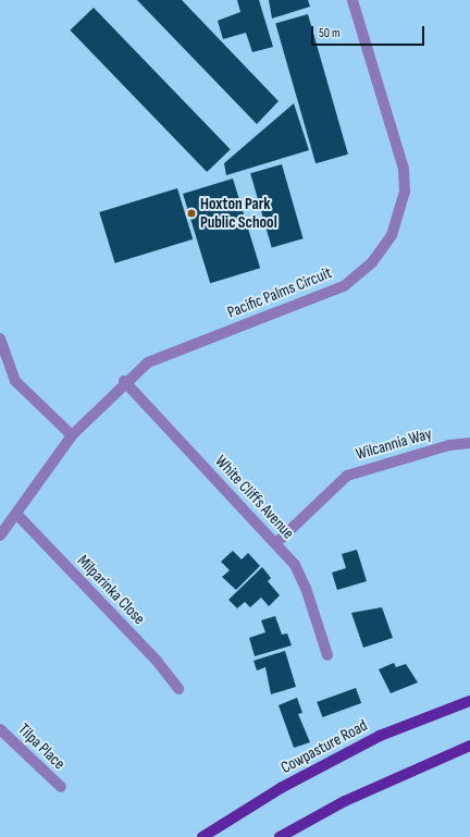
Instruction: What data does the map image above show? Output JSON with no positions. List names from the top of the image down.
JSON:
{
  "streets": {
    "main road": ["Cowpasture Road"],
    "street": [
      "Pacific Palms Circuit",
      "Wilcannia Way",
      "White Cliffs Avenue",
      "Milparinka Close",
      "Tilpa Place"
    ]
  },
  "crossings": [
    ["Pacific Palms Circuit", "White Cliffs Avenue"],
    ["Pacific Palms Circuit", "Milparinka Close"],
    ["Wilcannia Way", "White Cliffs Avenue"]
  ],
  "places": ["Hoxton Park Public School"],
  "scale_bar": "50 m"
}
